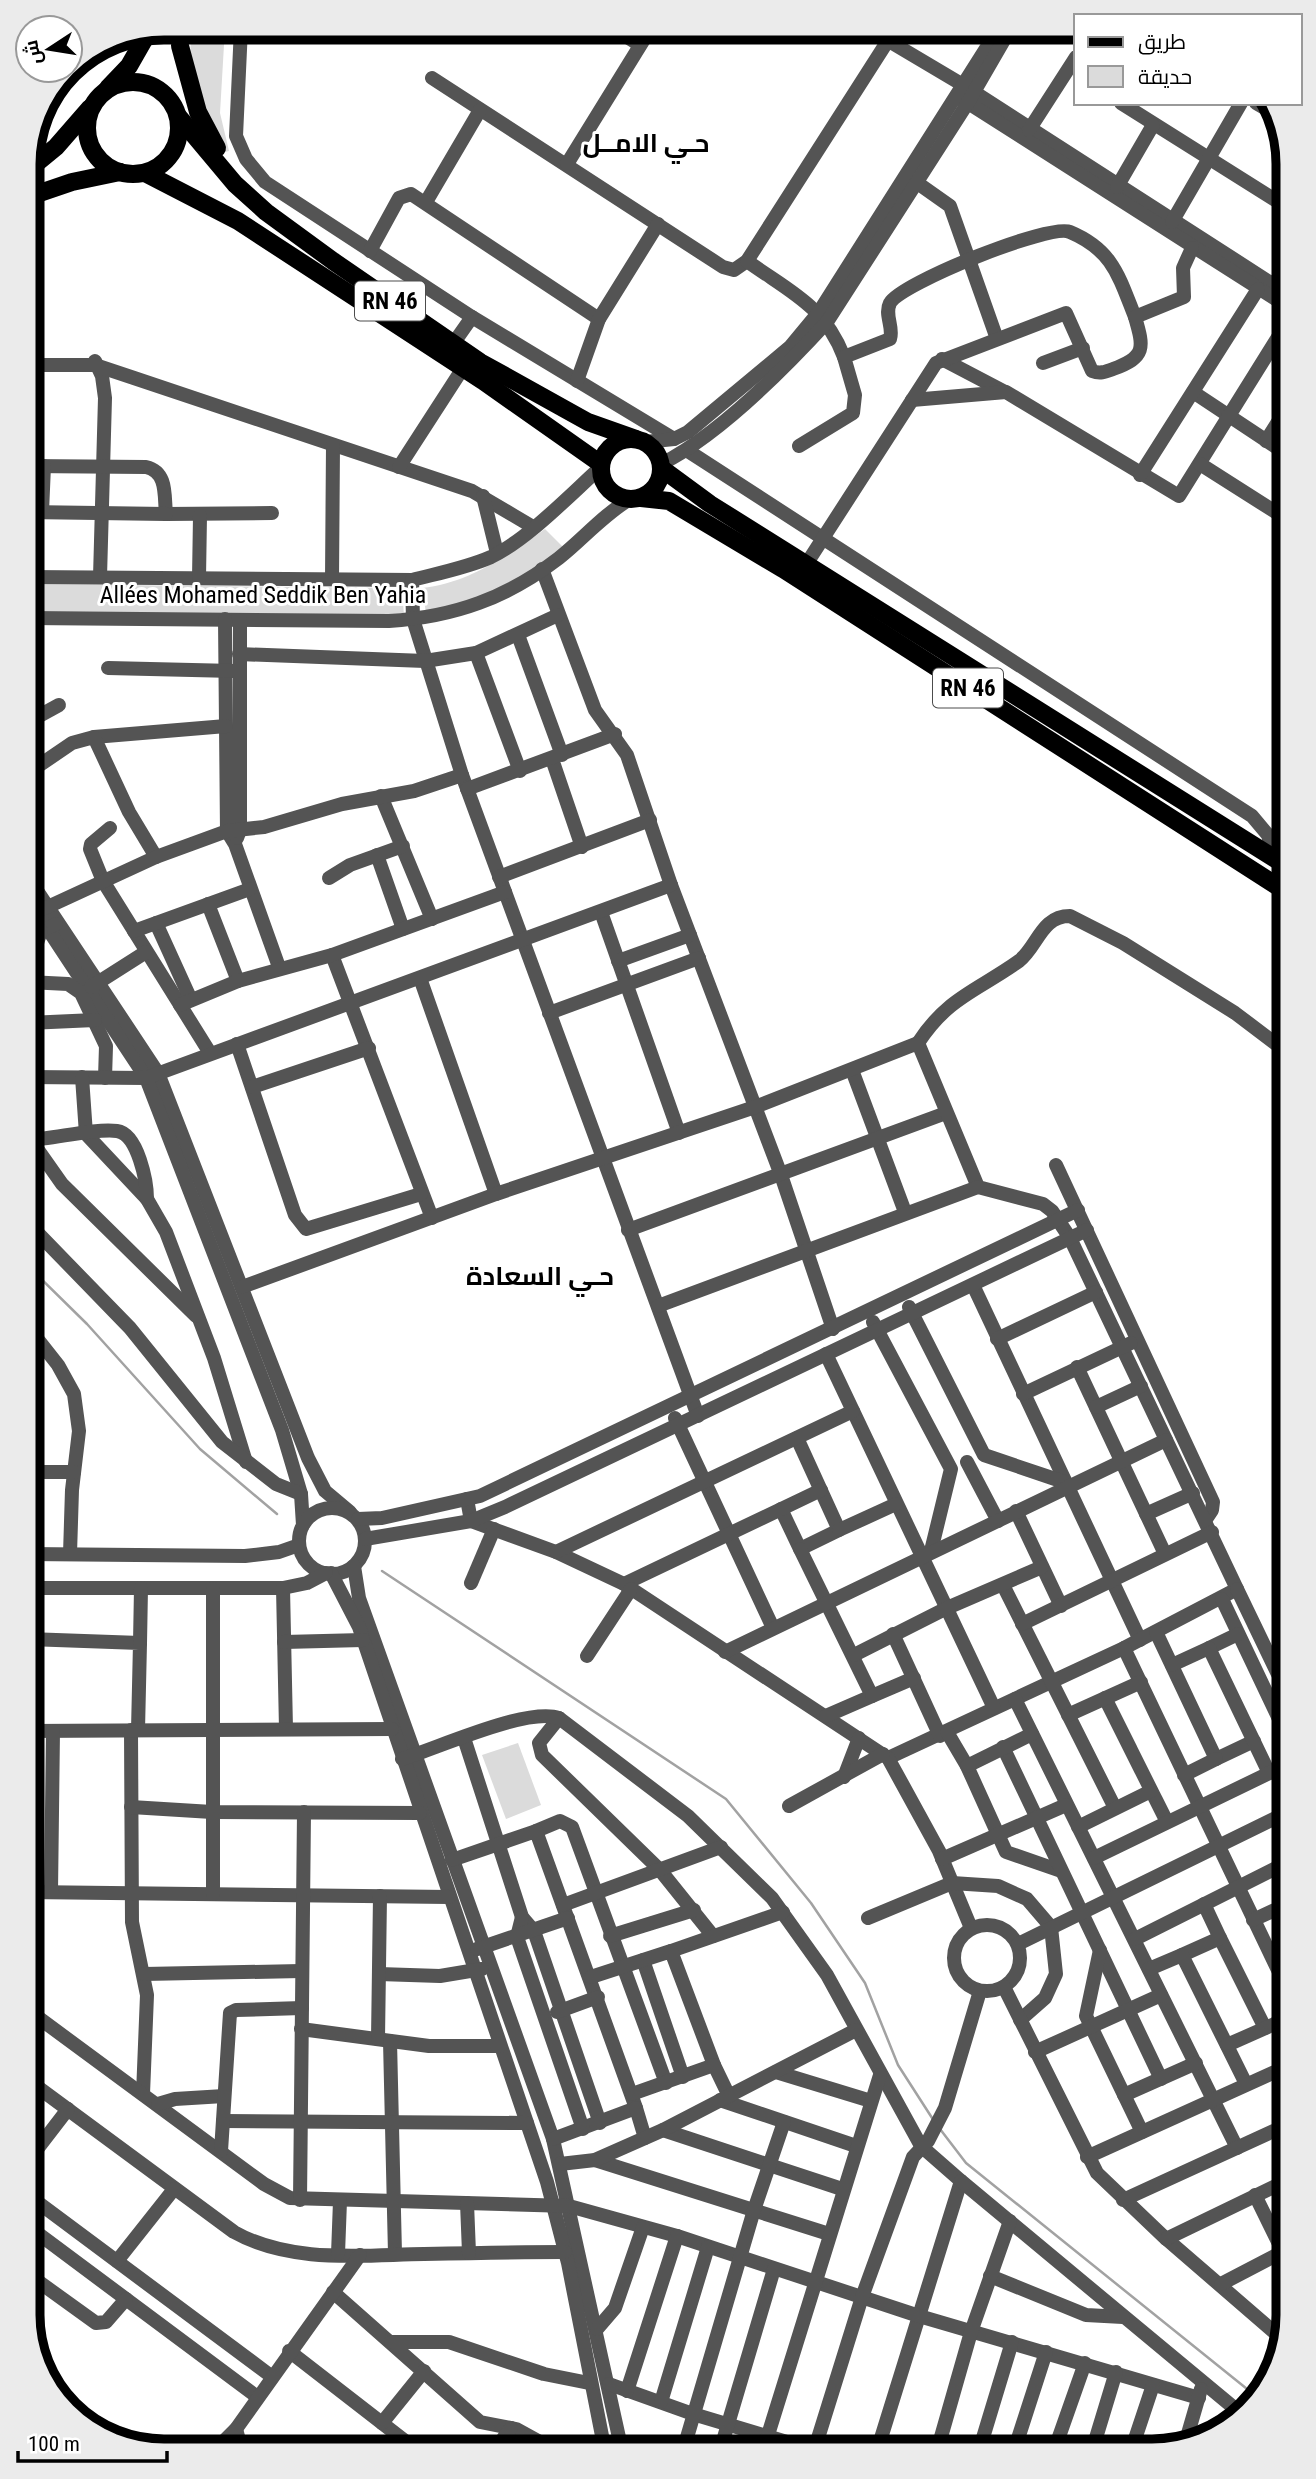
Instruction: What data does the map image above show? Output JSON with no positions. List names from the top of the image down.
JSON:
{
  "streets": {
    "main road": ["RN 46"],
    "street": ["Allées Mohamed Seddik Ben Yahia"]
  },
  "crossings": [
    ["RN 46", "Allées Mohamed Seddik Ben Yahia"]
  ],
  "districts": ["حـي الامــل", "حـي السعادة"],
  "legend": ["طريق", "حديقة"],
  "scale_bar": "100 m",
  "north": "left"
}
